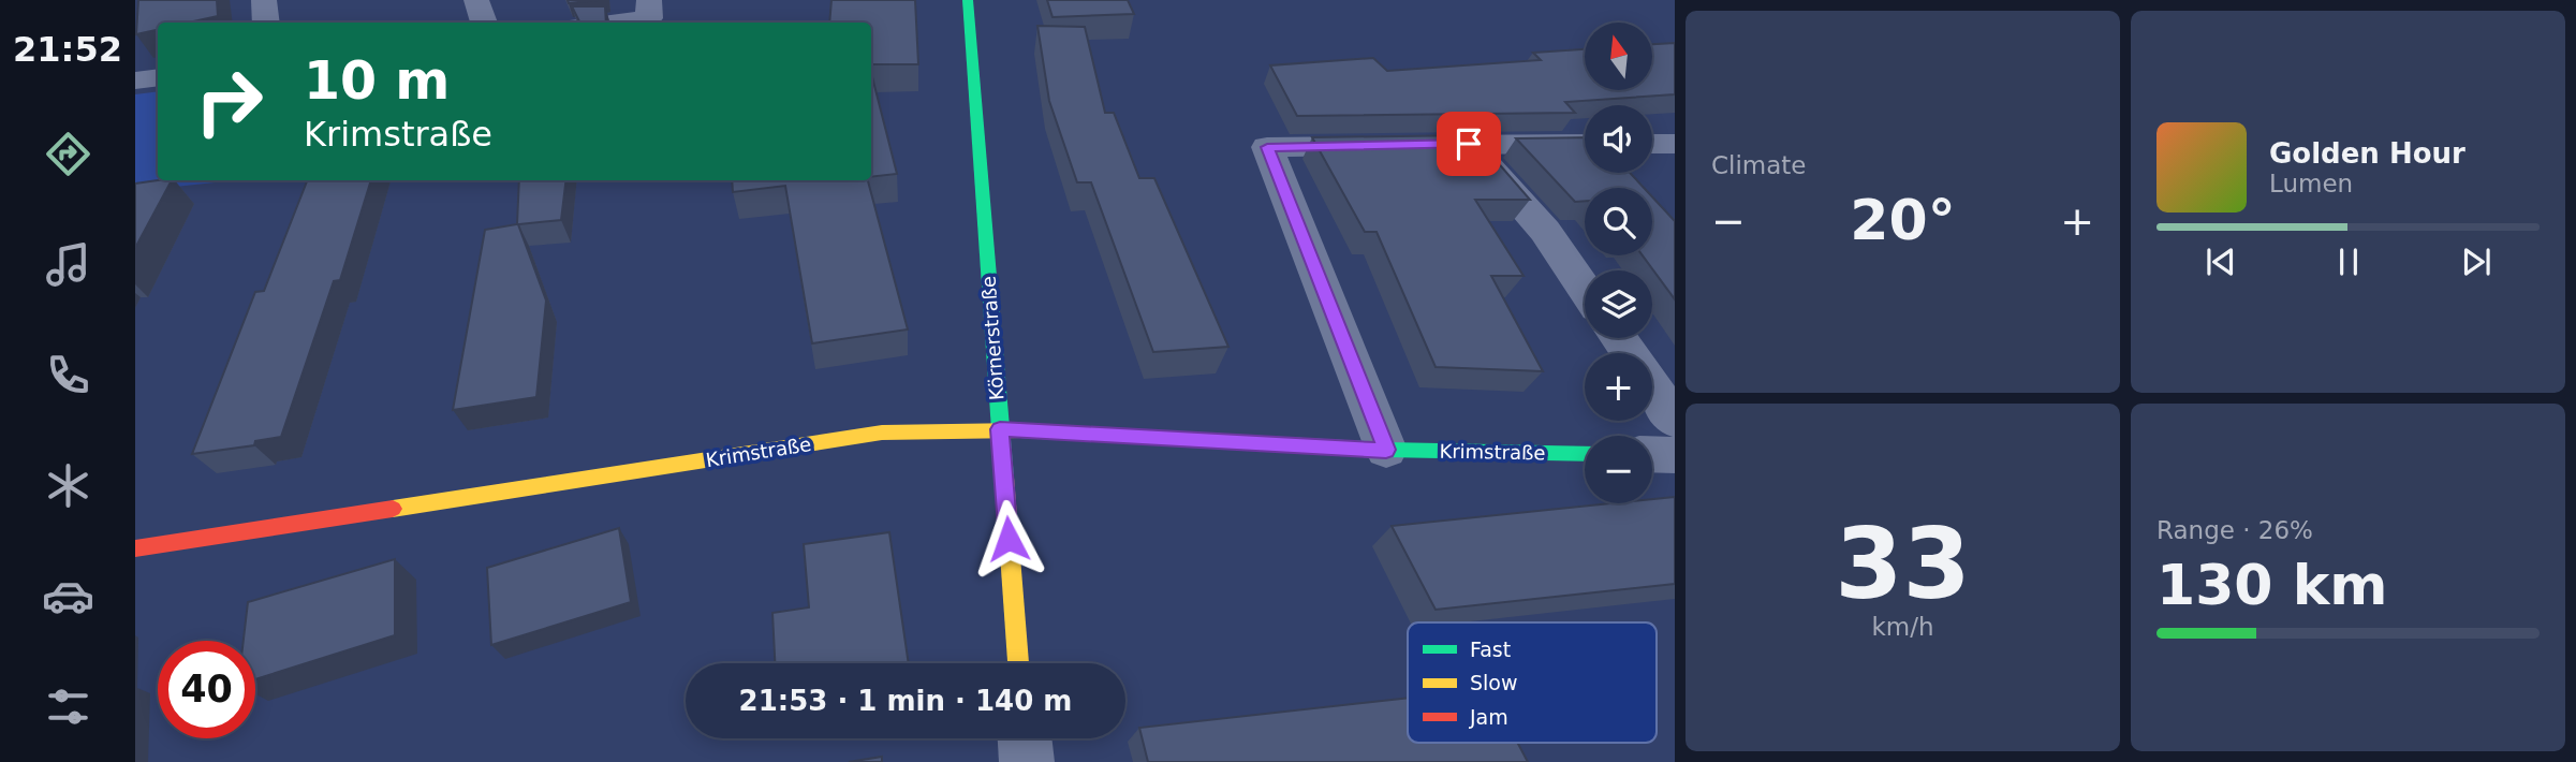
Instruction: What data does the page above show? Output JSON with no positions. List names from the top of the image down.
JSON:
{
  "streets": {
    "street": ["Körnerstraße", "Krimstraße"]
  },
  "crossings": [
    ["Körnerstraße", "Krimstraße"]
  ],
  "legend": ["Fast", "Slow", "Jam"],
  "north": "top",
  "page": {
    "tabs": "21:52",
    "tile": [
      "Climate",
      ["33", "km/h"],
      ["Range · 26%", "130 km"]
    ],
    "map_buttons": ["+", "−"],
    "turn": ["10 m", "Krimstraße"],
    "song": ["Golden Hour", "Lumen"],
    "heat": ["−", "20°", "+"],
    "limit": "40",
    "trip": "21:53 · 1 min · 140 m"
  }
}
